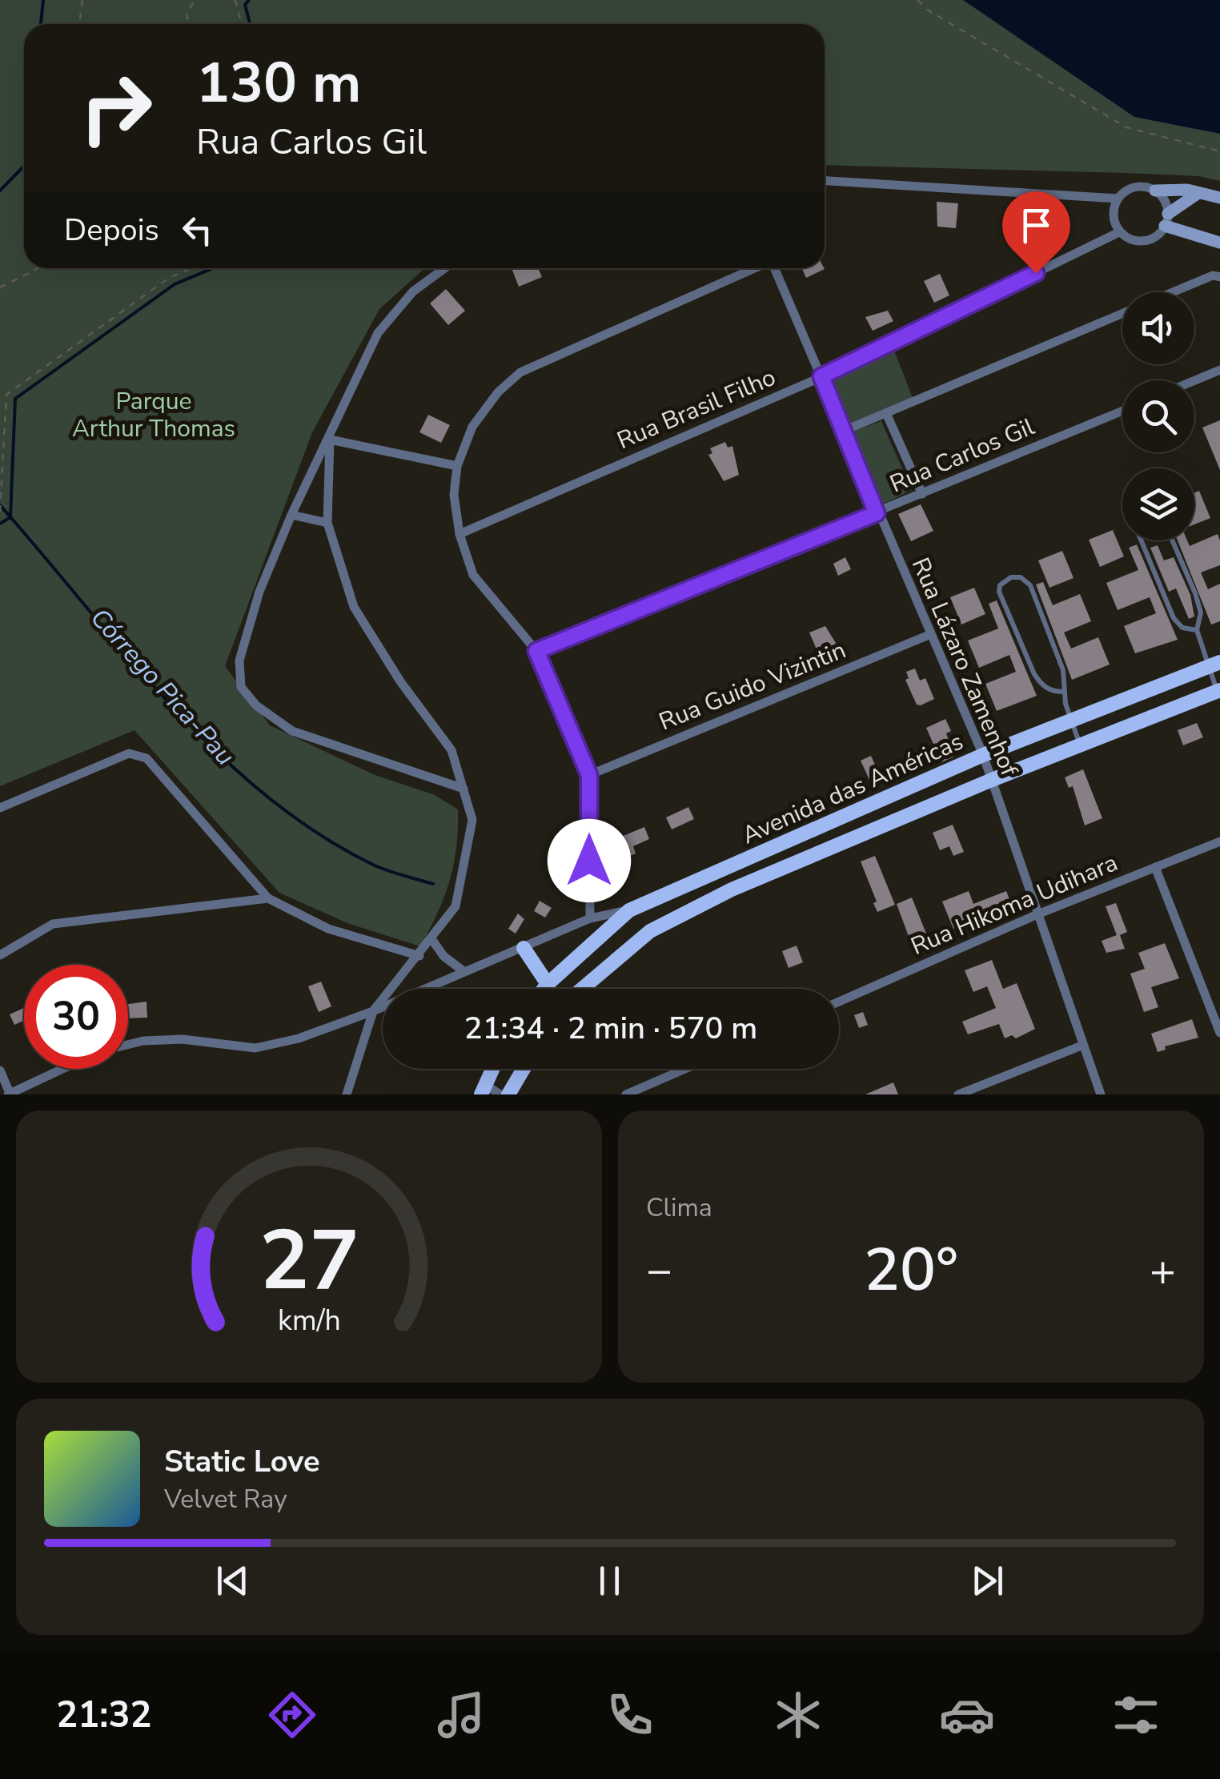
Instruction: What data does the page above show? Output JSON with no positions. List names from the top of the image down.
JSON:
{
  "streets": {
    "main road": ["Avenida das Américas"],
    "street": [
      "Rua Brasil Filho",
      "Rua Carlos Gil",
      "Rua Lázaro Zamenhof",
      "Rua Guido Vizintin",
      "Rua Hikoma Udihara"
    ]
  },
  "crossings": [
    ["Rua Brasil Filho", "Rua Lázaro Zamenhof"],
    ["Rua Carlos Gil", "Rua Lázaro Zamenhof"],
    ["Rua Lázaro Zamenhof", "Rua Guido Vizintin"],
    ["Rua Lázaro Zamenhof", "Avenida das Américas"],
    ["Rua Lázaro Zamenhof", "Rua Hikoma Udihara"]
  ],
  "water": ["Córrego Pica-Pau"],
  "parks": ["Parque Arthur Thomas"],
  "page": {
    "turn": ["130 m", "Rua Carlos Gil"],
    "then": "Depois",
    "limit": "30",
    "trip": "21:34 · 2 min · 570 m",
    "tile": "Clima",
    "heat": ["−", "20°", "+"],
    "song": ["Static Love", "Velvet Ray"],
    "tabs": "21:32",
    "gauge": ["27", "km/h"]
  }
}
